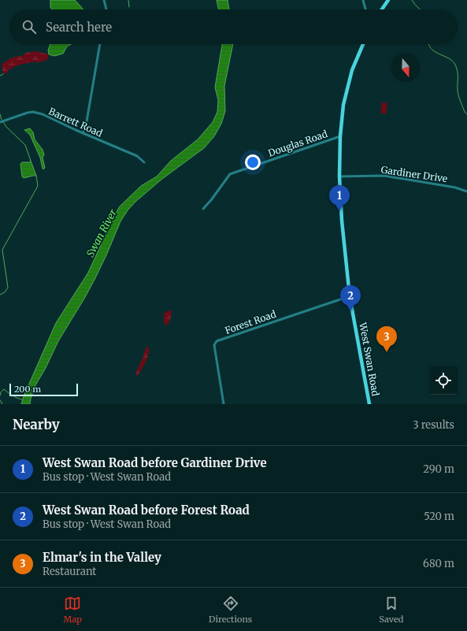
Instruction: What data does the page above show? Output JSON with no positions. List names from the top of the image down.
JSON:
{
  "streets": {
    "main road": ["West Swan Road"],
    "street": [
      "Barrett Road",
      "Douglas Road",
      "Gardiner Drive",
      "Forest Road"
    ]
  },
  "crossings": [
    ["Douglas Road", "West Swan Road"],
    ["Gardiner Drive", "West Swan Road"],
    ["Forest Road", "West Swan Road"]
  ],
  "water": ["Swan River"],
  "scale_bar": "200 m",
  "north": "bottom",
  "page": {
    "search": "Search here",
    "pins": ["1", "2", "3"],
    "scale": "200 m",
    "heading": ["Nearby", "3 results"],
    "list": [
      {
        "mark": "1",
        "name": "West Swan Road before Gardiner Drive",
        "note": "Bus stop · West Swan Road",
        "value": "290 m"
      },
      {
        "mark": "2",
        "name": "West Swan Road before Forest Road",
        "note": "Bus stop · West Swan Road",
        "value": "520 m"
      },
      {
        "mark": "3",
        "name": "Elmar's in the Valley",
        "note": "Restaurant",
        "value": "680 m"
      }
    ],
    "nav": ["Map", "Directions", "Saved"]
  }
}
